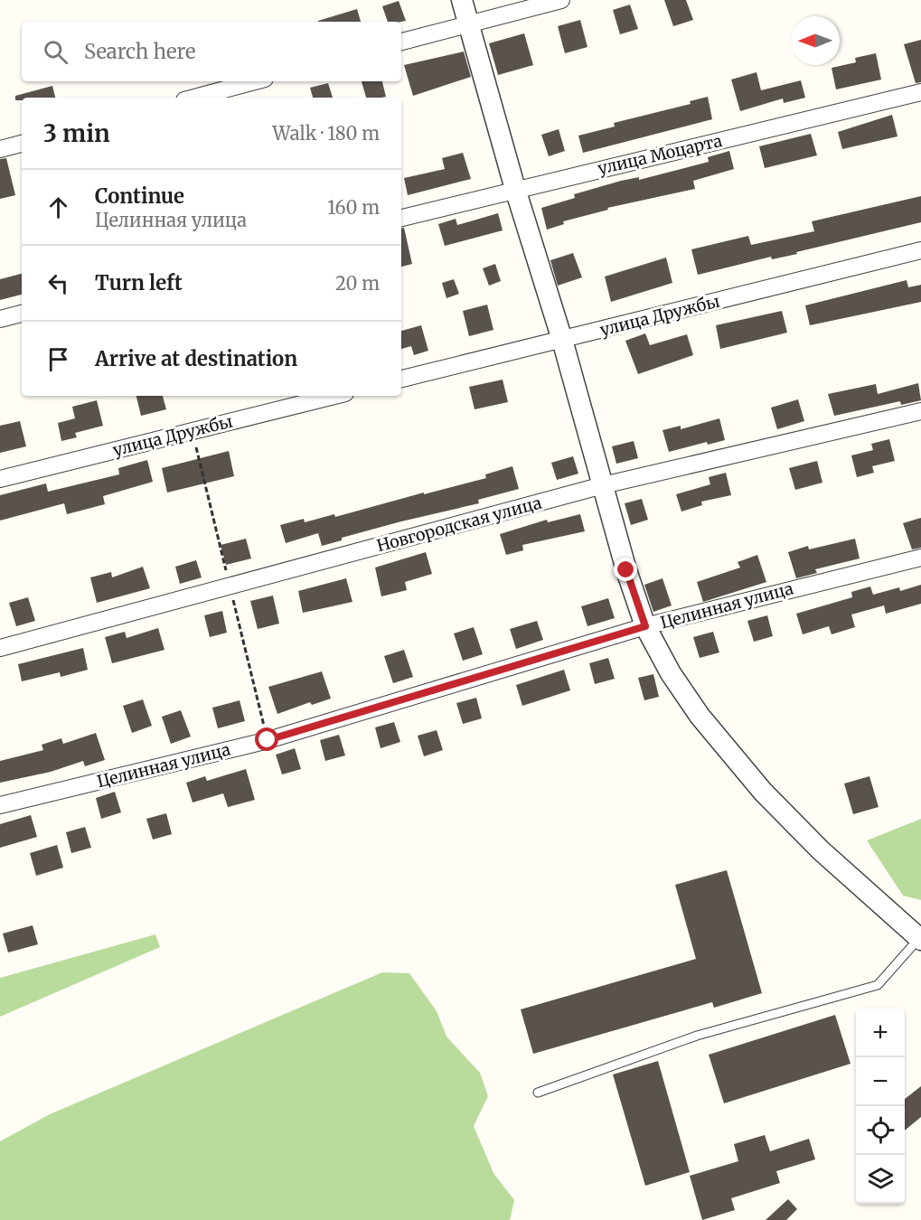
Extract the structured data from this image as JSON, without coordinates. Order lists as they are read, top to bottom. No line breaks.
{"streets":{"street":["улица Моцарта","улица Дружбы","Новгородская улица","Целинная улица"]},"north":"left","page":{"search":"Search here","heading":["3 min","Walk · 180 m"],"list":[["Continue","Целинная улица","160 m"],["Turn left","20 m"],"Arrive at destination"],"map_buttons":["+","−"]}}
